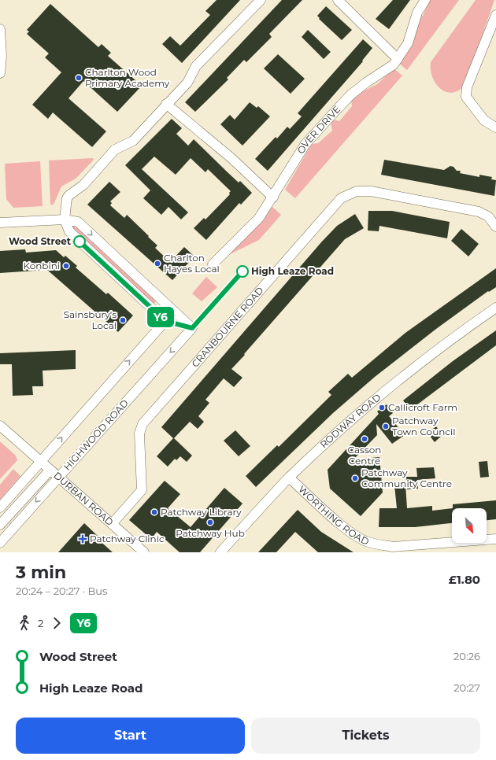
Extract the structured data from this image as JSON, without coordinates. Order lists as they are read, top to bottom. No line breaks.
{"streets":{"street":["OVER DRIVE","CRANBOURNE ROAD","RODWAY ROAD","HIGHWOOD ROAD","DURBAN ROAD","WORTHING ROAD"]},"crossings":[["CRANBOURNE ROAD","DURBAN ROAD"],["RODWAY ROAD","WORTHING ROAD"],["HIGHWOOD ROAD","DURBAN ROAD"]],"places":{"other":["Charlton Wood Primary Academy","Wood Street","Charlton Hayes Local","Konbini","High Leaze Road","Sainsbury's Local","Callicroft Farm","Patchway Town Council","Casson Centre","Patchway Community Centre","Patchway Library","Patchway Hub"],"health":["Patchway Clinic"]},"lines":["bus line Y6"],"north":"bottom right","page":{"on_map":"Y6","heading":["3 min","20:24 – 20:27 · Bus","£1.80"],"legs":["2","Y6"],"list":[{"name":"Wood Street","value":"20:26"},{"name":"High Leaze Road","value":"20:27"}],"buttons":["Start","Tickets"]}}
